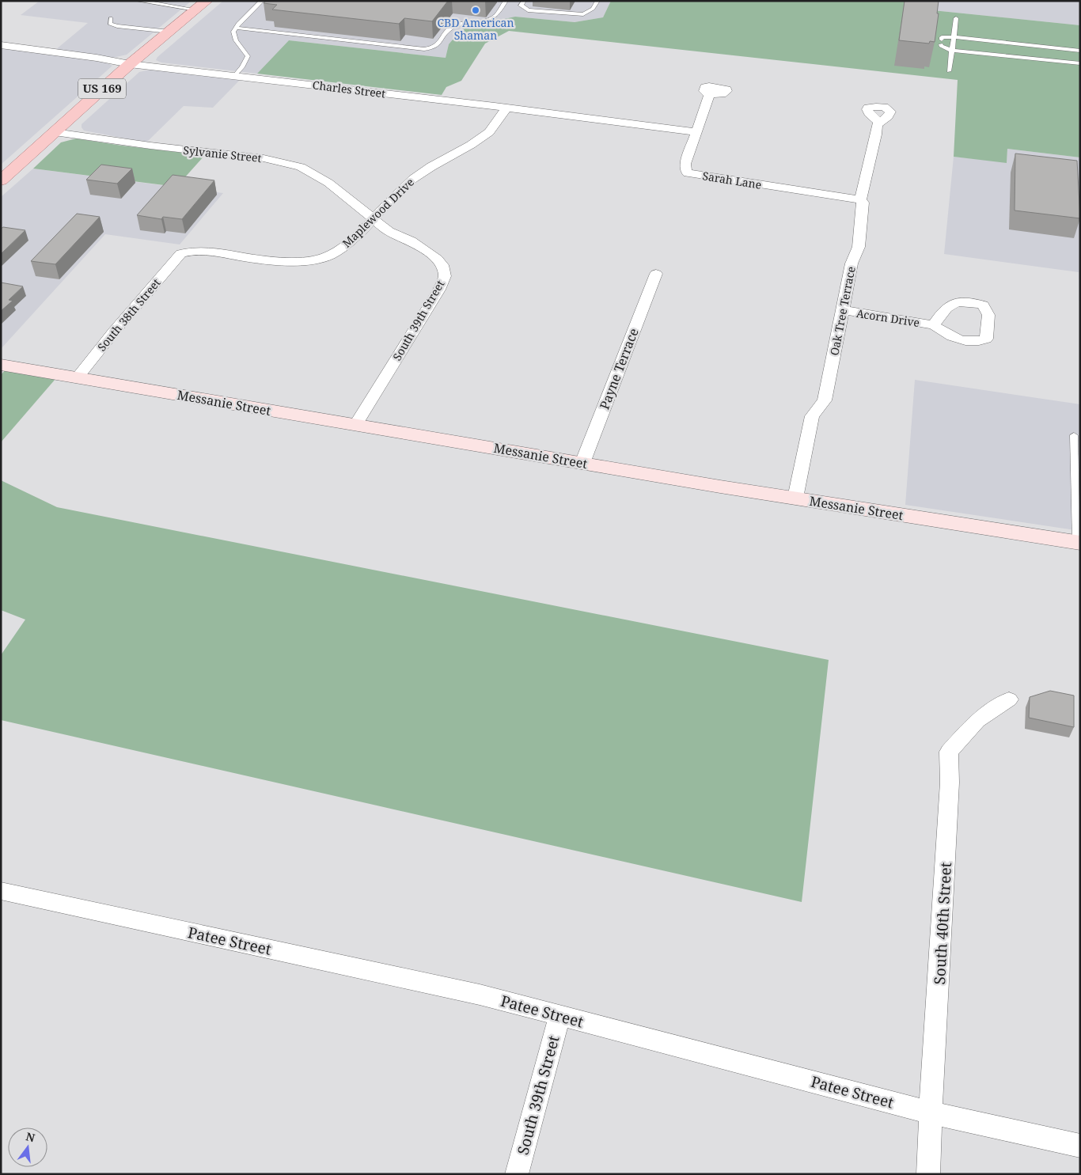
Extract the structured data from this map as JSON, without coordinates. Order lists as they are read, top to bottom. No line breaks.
{"streets":{"main road":["US 169"],"street":["Charles Street","Sylvanie Street","Sarah Lane","Maplewood Drive","Oak Tree Terrace","South 38th Street","Acorn Drive","South 39th Street","Payne Terrace","Messanie Street","South 40th Street","Patee Street"]},"crossings":[["US 169","Charles Street"],["US 169","Sylvanie Street"],["Charles Street","Sarah Lane"],["Charles Street","Maplewood Drive"],["Sylvanie Street","Maplewood Drive"],["Sylvanie Street","South 39th Street"],["Sarah Lane","Oak Tree Terrace"],["Maplewood Drive","South 38th Street"],["Maplewood Drive","South 39th Street"],["Oak Tree Terrace","Acorn Drive"],["Oak Tree Terrace","Messanie Street"],["South 38th Street","Messanie Street"],["South 39th Street","Messanie Street"],["South 39th Street","Patee Street"],["Payne Terrace","Messanie Street"],["South 40th Street","Patee Street"]],"places":["CBD American Shaman"],"north":"top"}
